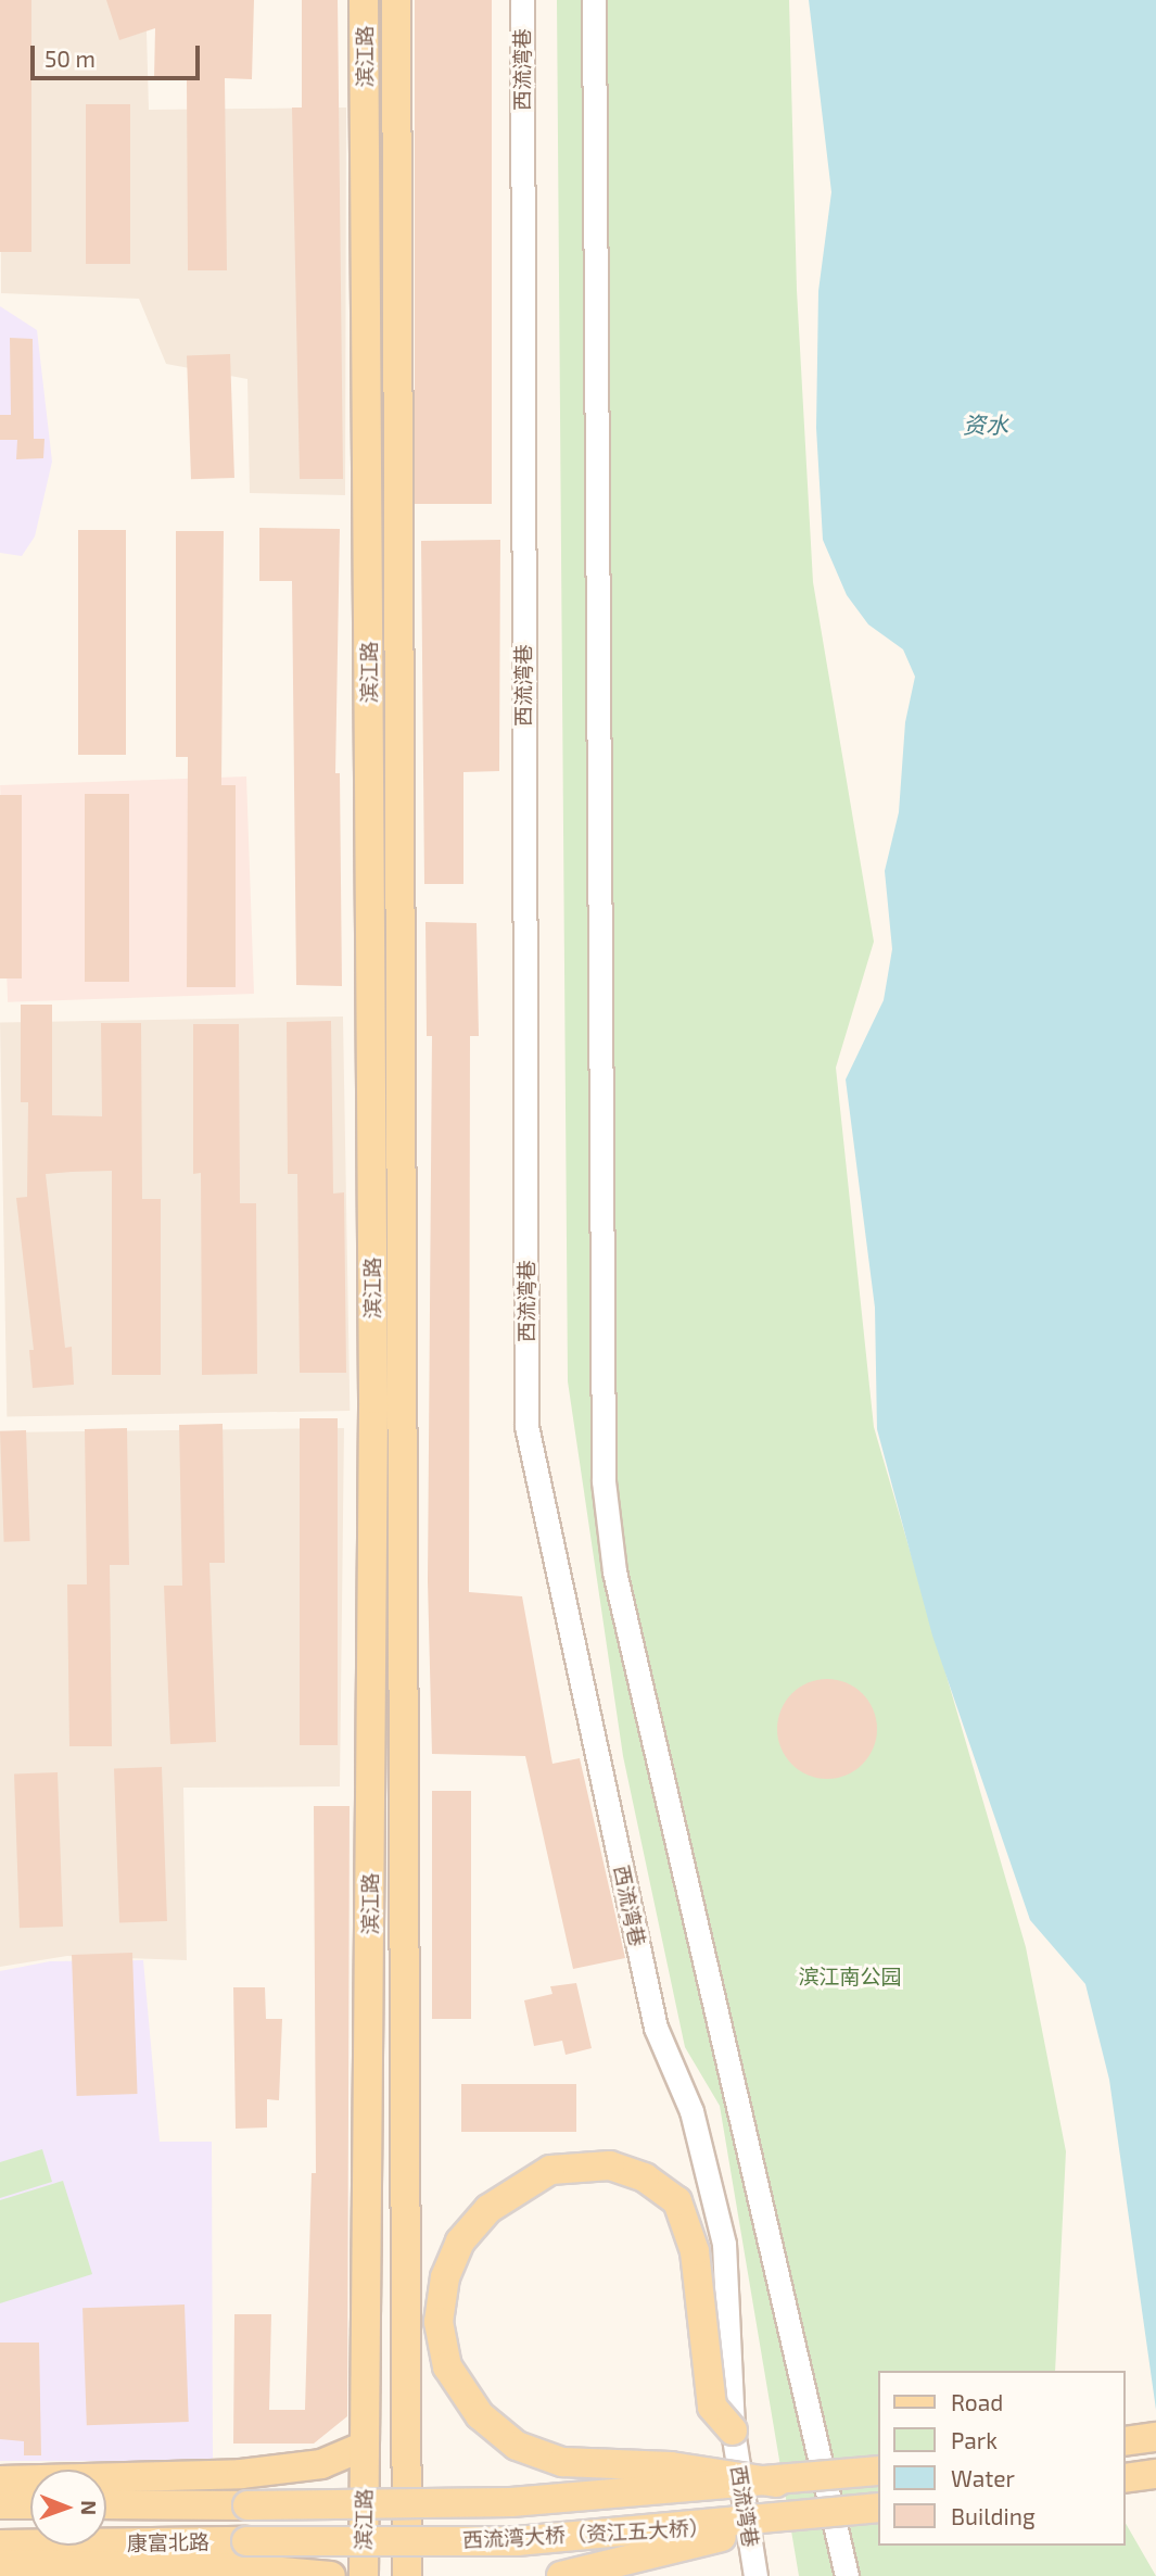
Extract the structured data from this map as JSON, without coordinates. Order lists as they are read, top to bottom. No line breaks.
{"streets":{"main road":["滨江路","西流湾大桥（资江五大桥）","康富北路"],"street":["西流湾巷"]},"crossings":[["西流湾大桥（资江五大桥）","康富北路"]],"water":["资水"],"parks":["滨江南公园"],"legend":["Road","Park","Water","Building"],"scale_bar":"50 m","north":"right"}
